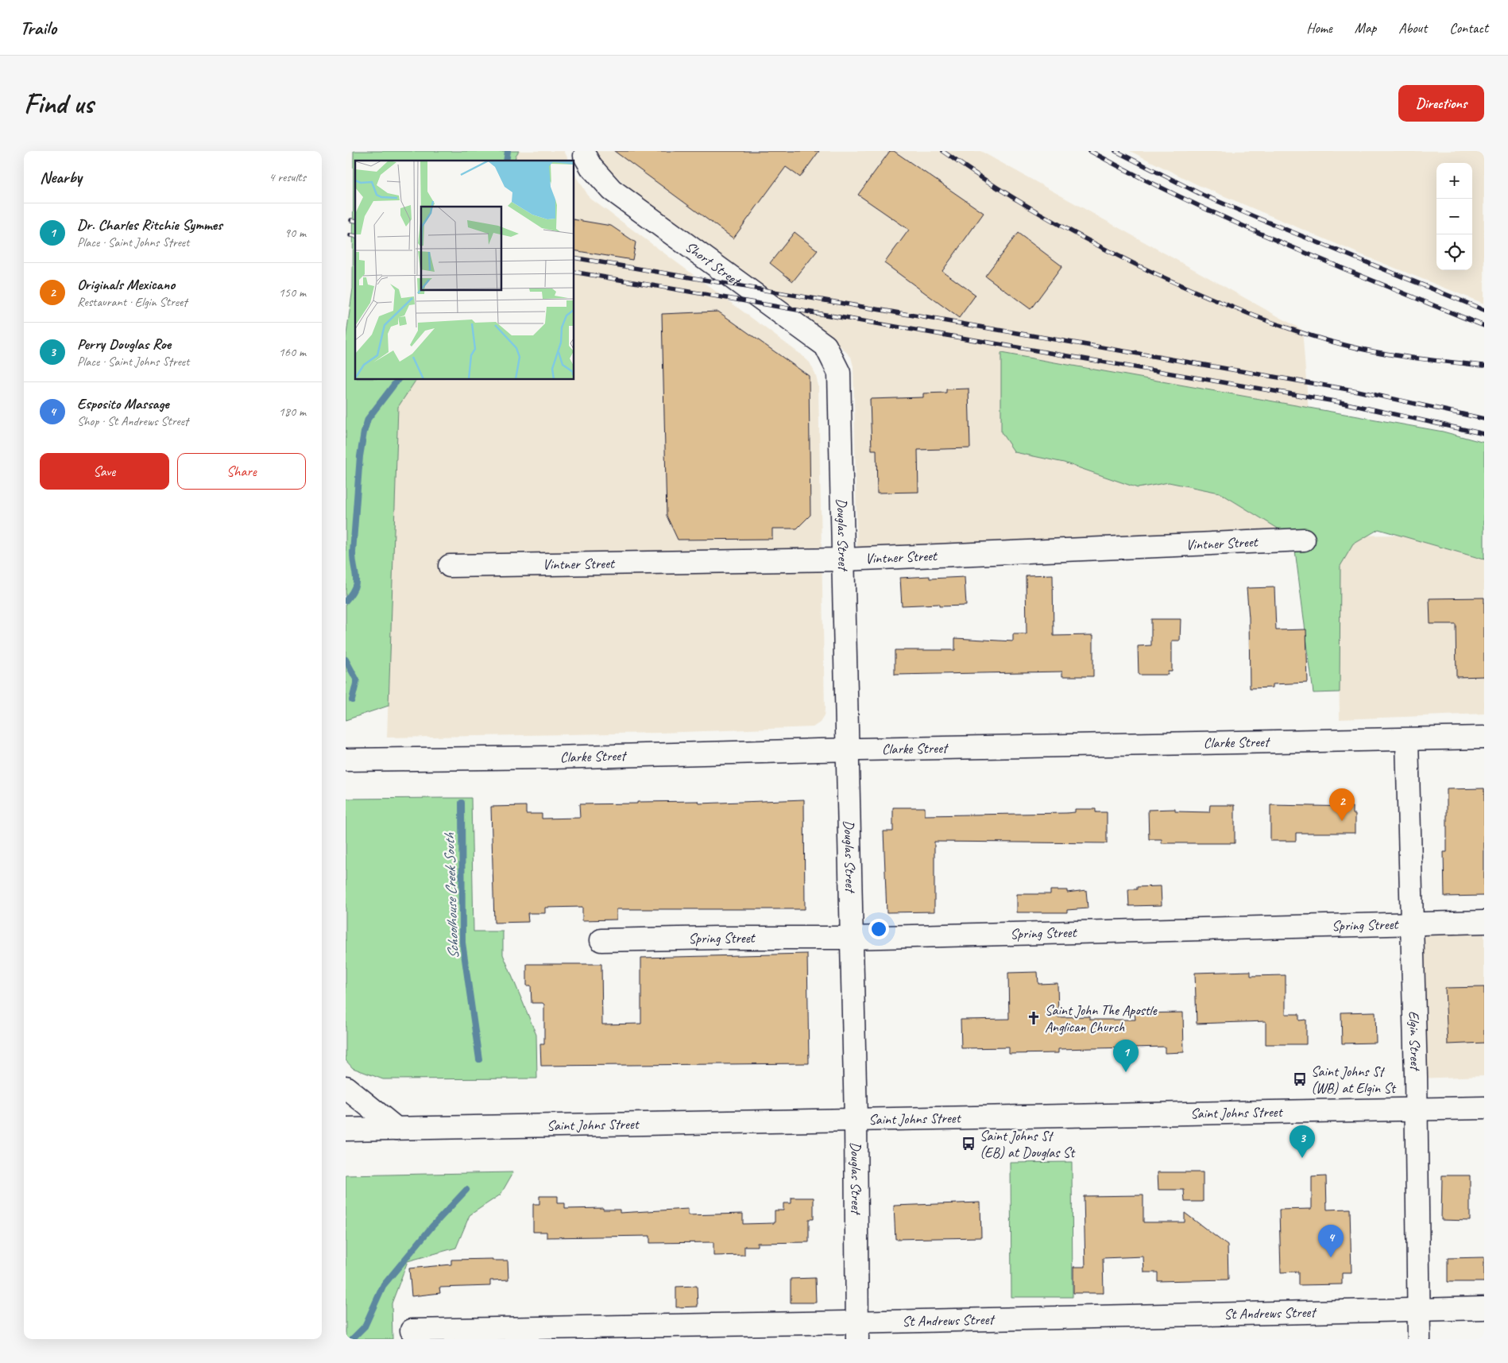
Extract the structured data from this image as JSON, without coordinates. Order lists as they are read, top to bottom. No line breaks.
{"streets":{"street":["Short Street","Douglas Street","Vintner Street","Clarke Street","Spring Street","Elgin Street","Saint Johns Street","St Andrews Street"]},"crossings":[["Short Street","Douglas Street"],["Douglas Street","Vintner Street"],["Douglas Street","Clarke Street"],["Douglas Street","Spring Street"],["Douglas Street","Saint Johns Street"],["Douglas Street","St Andrews Street"],["Clarke Street","Elgin Street"],["Spring Street","Elgin Street"],["Elgin Street","Saint Johns Street"],["Elgin Street","St Andrews Street"]],"water":["Schoolhouse Creek South"],"places":{"church":["Saint John The Apostle Anglican Church"],"bus stop":["Saint Johns St (WB) at Elgin St","Saint Johns St (EB) at Douglas St"]},"page":{"header":"Trailo","nav":["Home","Map","About","Contact"],"buttons":["Directions",["Save","Share"]],"title":"Find us","heading":["Nearby","4 results"],"map_buttons":["+","−"],"list":[{"mark":"1","name":"Dr. Charles Ritchie Symmes","note":"Place · Saint Johns Street","value":"90 m"},{"mark":"2","name":"Originals Mexicano","note":"Restaurant · Elgin Street","value":"150 m"},{"mark":"3","name":"Perry Douglas Roe","note":"Place · Saint Johns Street","value":"160 m"},{"mark":"4","name":"Esposito Massage","note":"Shop · St Andrews Street","value":"180 m"}],"pins":["2","1","3","4"]}}
